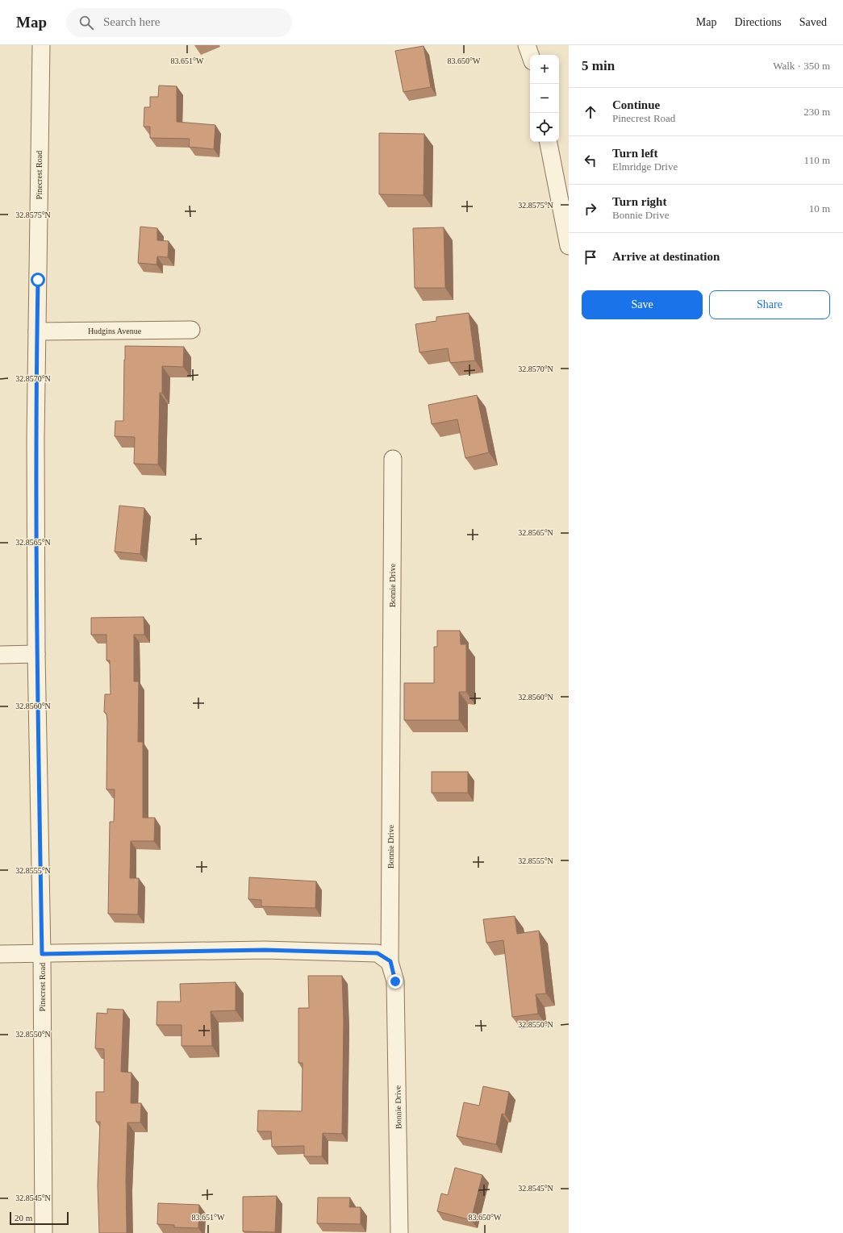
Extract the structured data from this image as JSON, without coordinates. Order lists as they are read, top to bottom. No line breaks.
{"streets":{"street":["Pinecrest Road","Hudgins Avenue","Bonnie Drive"]},"crossings":[["Pinecrest Road","Hudgins Avenue"]],"scale_bar":"20 m","page":{"header":"Map","search":"Search here","nav":["Map","Directions","Saved"],"heading":["5 min","Walk · 350 m"],"map_buttons":["+","−"],"list":[["Continue","Pinecrest Road","230 m"],["Turn left","Elmridge Drive","110 m"],["Turn right","Bonnie Drive","10 m"],"Arrive at destination"],"buttons":["Save","Share"],"scale":"20 m"},"coordinates":["83.651°W","83.650°W","32.8575°N","32.8570°N","32.8565°N","32.8560°N","32.8555°N","32.8550°N","32.8545°N"]}
